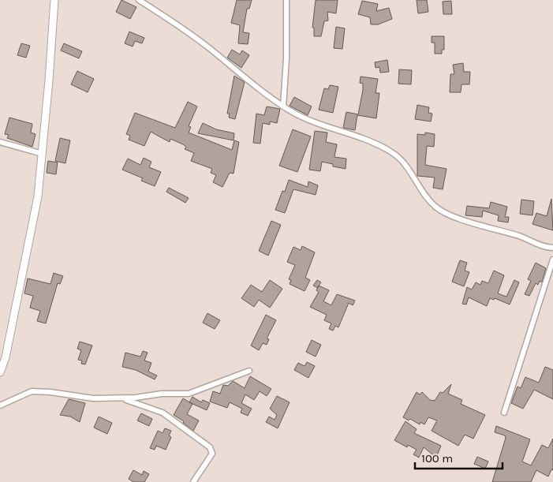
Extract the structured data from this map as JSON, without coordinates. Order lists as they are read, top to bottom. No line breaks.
{"scale_bar":"100 m"}
